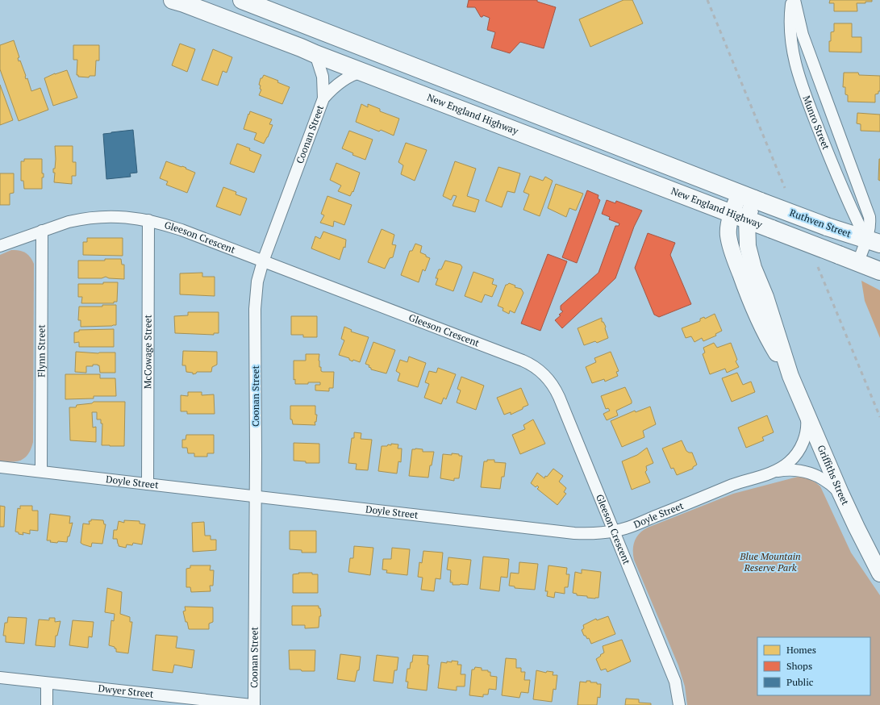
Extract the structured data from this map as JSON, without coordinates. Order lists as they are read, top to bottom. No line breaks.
{"streets":{"highway":["New England Highway","Ruthven Street"],"main road":["Griffiths Street"],"street":["Munro Street","Coonan Street","Gleeson Crescent","Flynn Street","McCowage Street","Doyle Street","Dwyer Street"]},"crossings":[["New England Highway","Munro Street"],["New England Highway","Coonan Street"],["New England Highway","Griffiths Street"],["Munro Street","Ruthven Street"],["Coonan Street","Gleeson Crescent"],["Coonan Street","Doyle Street"],["Coonan Street","Dwyer Street"],["Ruthven Street","Griffiths Street"],["Gleeson Crescent","Flynn Street"],["Gleeson Crescent","McCowage Street"],["Gleeson Crescent","Doyle Street"],["Flynn Street","Doyle Street"],["McCowage Street","Doyle Street"],["Griffiths Street","Doyle Street"]],"parks":["Blue Mountain Reserve Park"],"legend":["Homes","Shops","Public"]}
